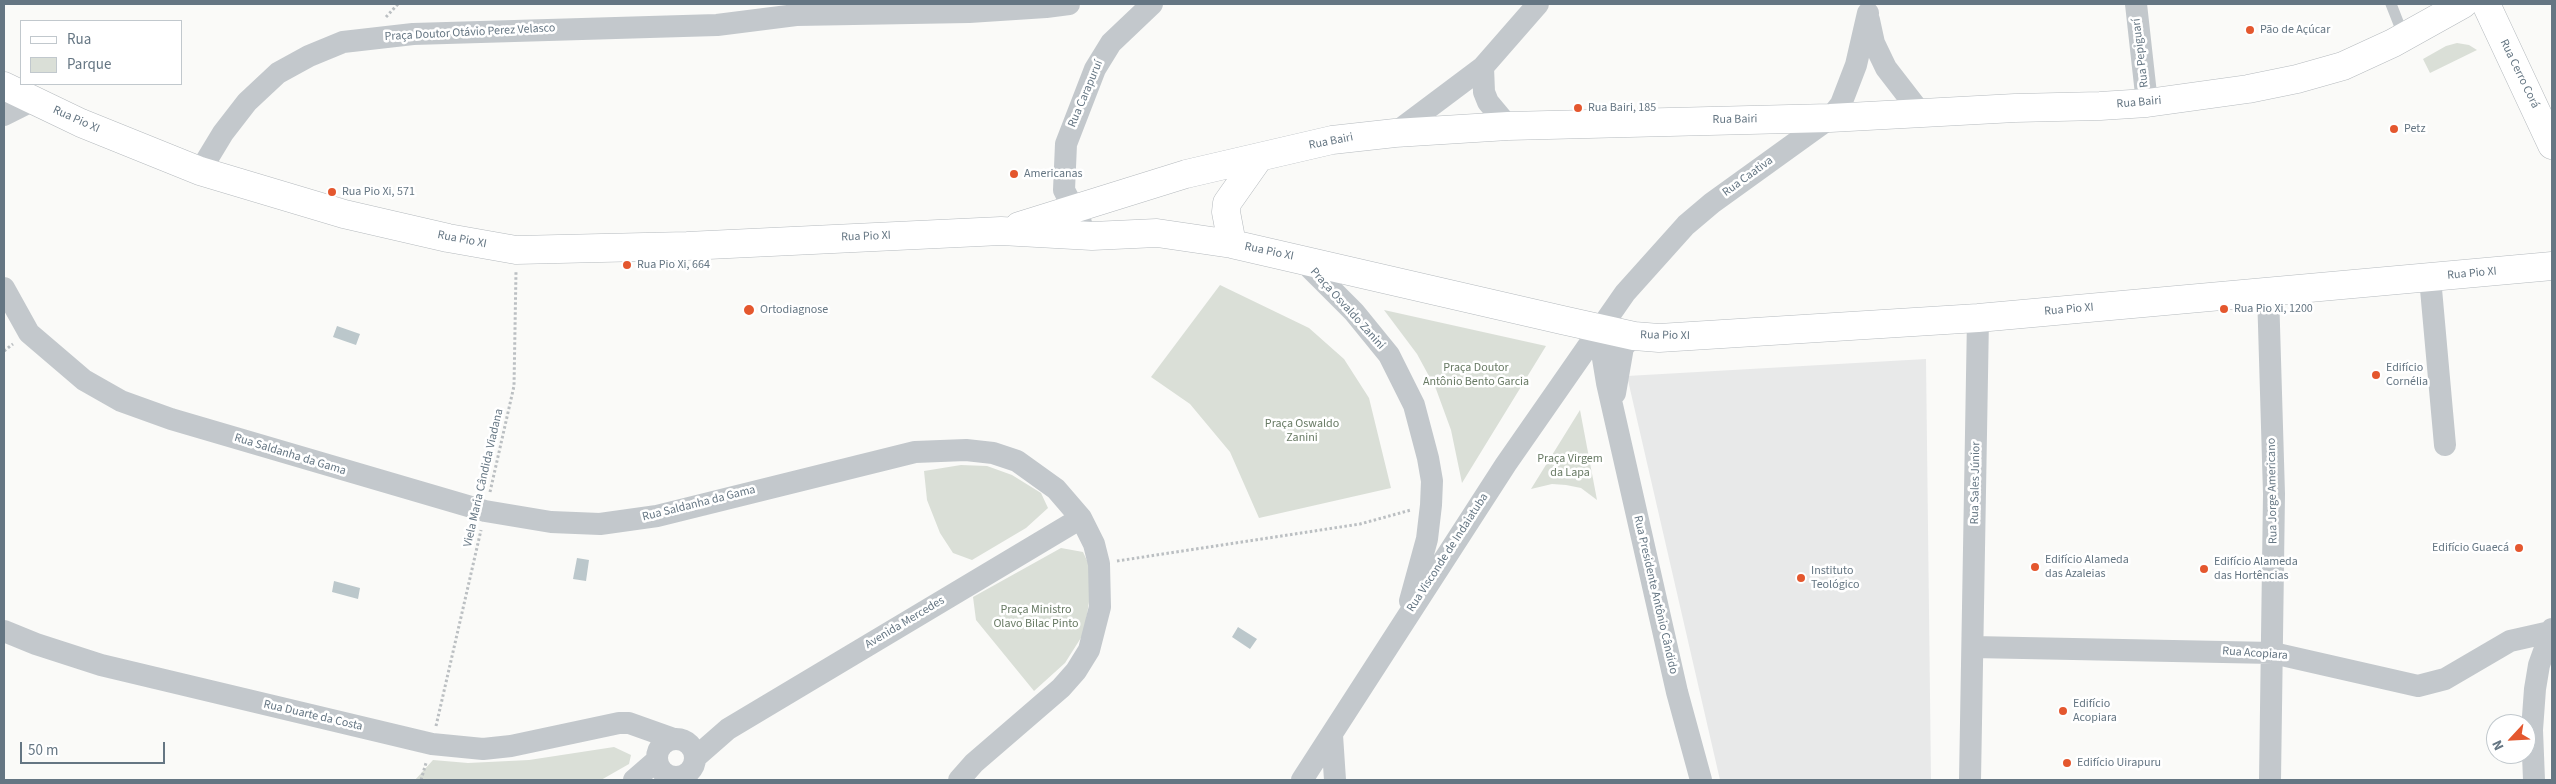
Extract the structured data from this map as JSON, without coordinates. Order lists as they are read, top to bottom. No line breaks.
{"streets":{"main road":["Rua Cerro Corá","Rua Bairi","Rua Pio XI"],"street":["Praça Doutor Otávio Perez Velasco","Rua Pepiguarí","Rua Carapuruí","Rua Caativa","Praça Osvaldo Zanini","Rua Saldanha da Gama","Rua Sales Júnior","Rua Jorge Americano","Rua Visconde de Indaiatuba","Rua Presidente Antônio Cândido","Avenida Mercedes","Rua Acopiara","Rua Duarte da Costa"],"path":["Viela Maria Cândida Viadana"]},"crossings":[["Praça Doutor Otávio Perez Velasco","Rua Pio XI"],["Rua Pepiguarí","Rua Bairi"],["Rua Carapuruí","Rua Bairi"],["Rua Carapuruí","Rua Pio XI"],["Rua Bairi","Rua Pio XI"],["Rua Bairi","Rua Caativa"],["Rua Pio XI","Rua Caativa"],["Rua Pio XI","Praça Osvaldo Zanini"],["Rua Pio XI","Viela Maria Cândida Viadana"],["Rua Pio XI","Rua Sales Júnior"],["Rua Pio XI","Rua Jorge Americano"],["Rua Pio XI","Rua Visconde de Indaiatuba"],["Rua Pio XI","Rua Presidente Antônio Cândido"],["Rua Caativa","Rua Visconde de Indaiatuba"],["Rua Caativa","Rua Presidente Antônio Cândido"],["Praça Osvaldo Zanini","Rua Visconde de Indaiatuba"],["Rua Saldanha da Gama","Viela Maria Cândida Viadana"],["Rua Saldanha da Gama","Avenida Mercedes"],["Rua Sales Júnior","Rua Acopiara"],["Rua Jorge Americano","Rua Acopiara"],["Rua Visconde de Indaiatuba","Rua Presidente Antônio Cândido"],["Avenida Mercedes","Rua Duarte da Costa"]],"parks":["Praça Doutor Antônio Bento Garcia","Praça Oswaldo Zanini","Praça Virgem da Lapa","Praça Ministro Olavo Bilac Pinto"],"places":["Pão de Açúcar","Rua Bairi, 185","Petz","Americanas","Rua Pio Xi, 571","Rua Pio Xi, 664","Rua Pio Xi, 1200","Ortodiagnose","Edifício Cornélia","Edifício Guaecá","Edifício Alameda das Azaleias","Edifício Alameda das Hortências","Instituto Teológico","Edifício Acopiara","Edifício Uirapuru"],"legend":["Rua","Parque"],"scale_bar":"50 m","north":"bottom left"}
